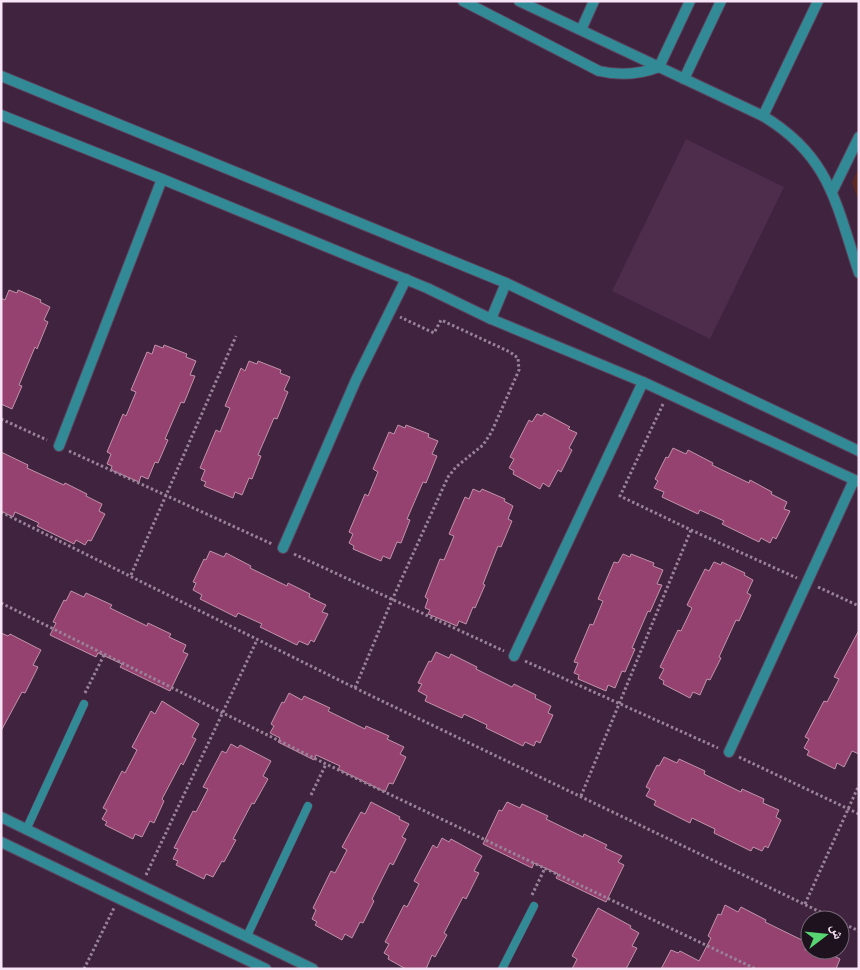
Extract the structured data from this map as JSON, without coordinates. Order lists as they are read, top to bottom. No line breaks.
{"north":"right"}
